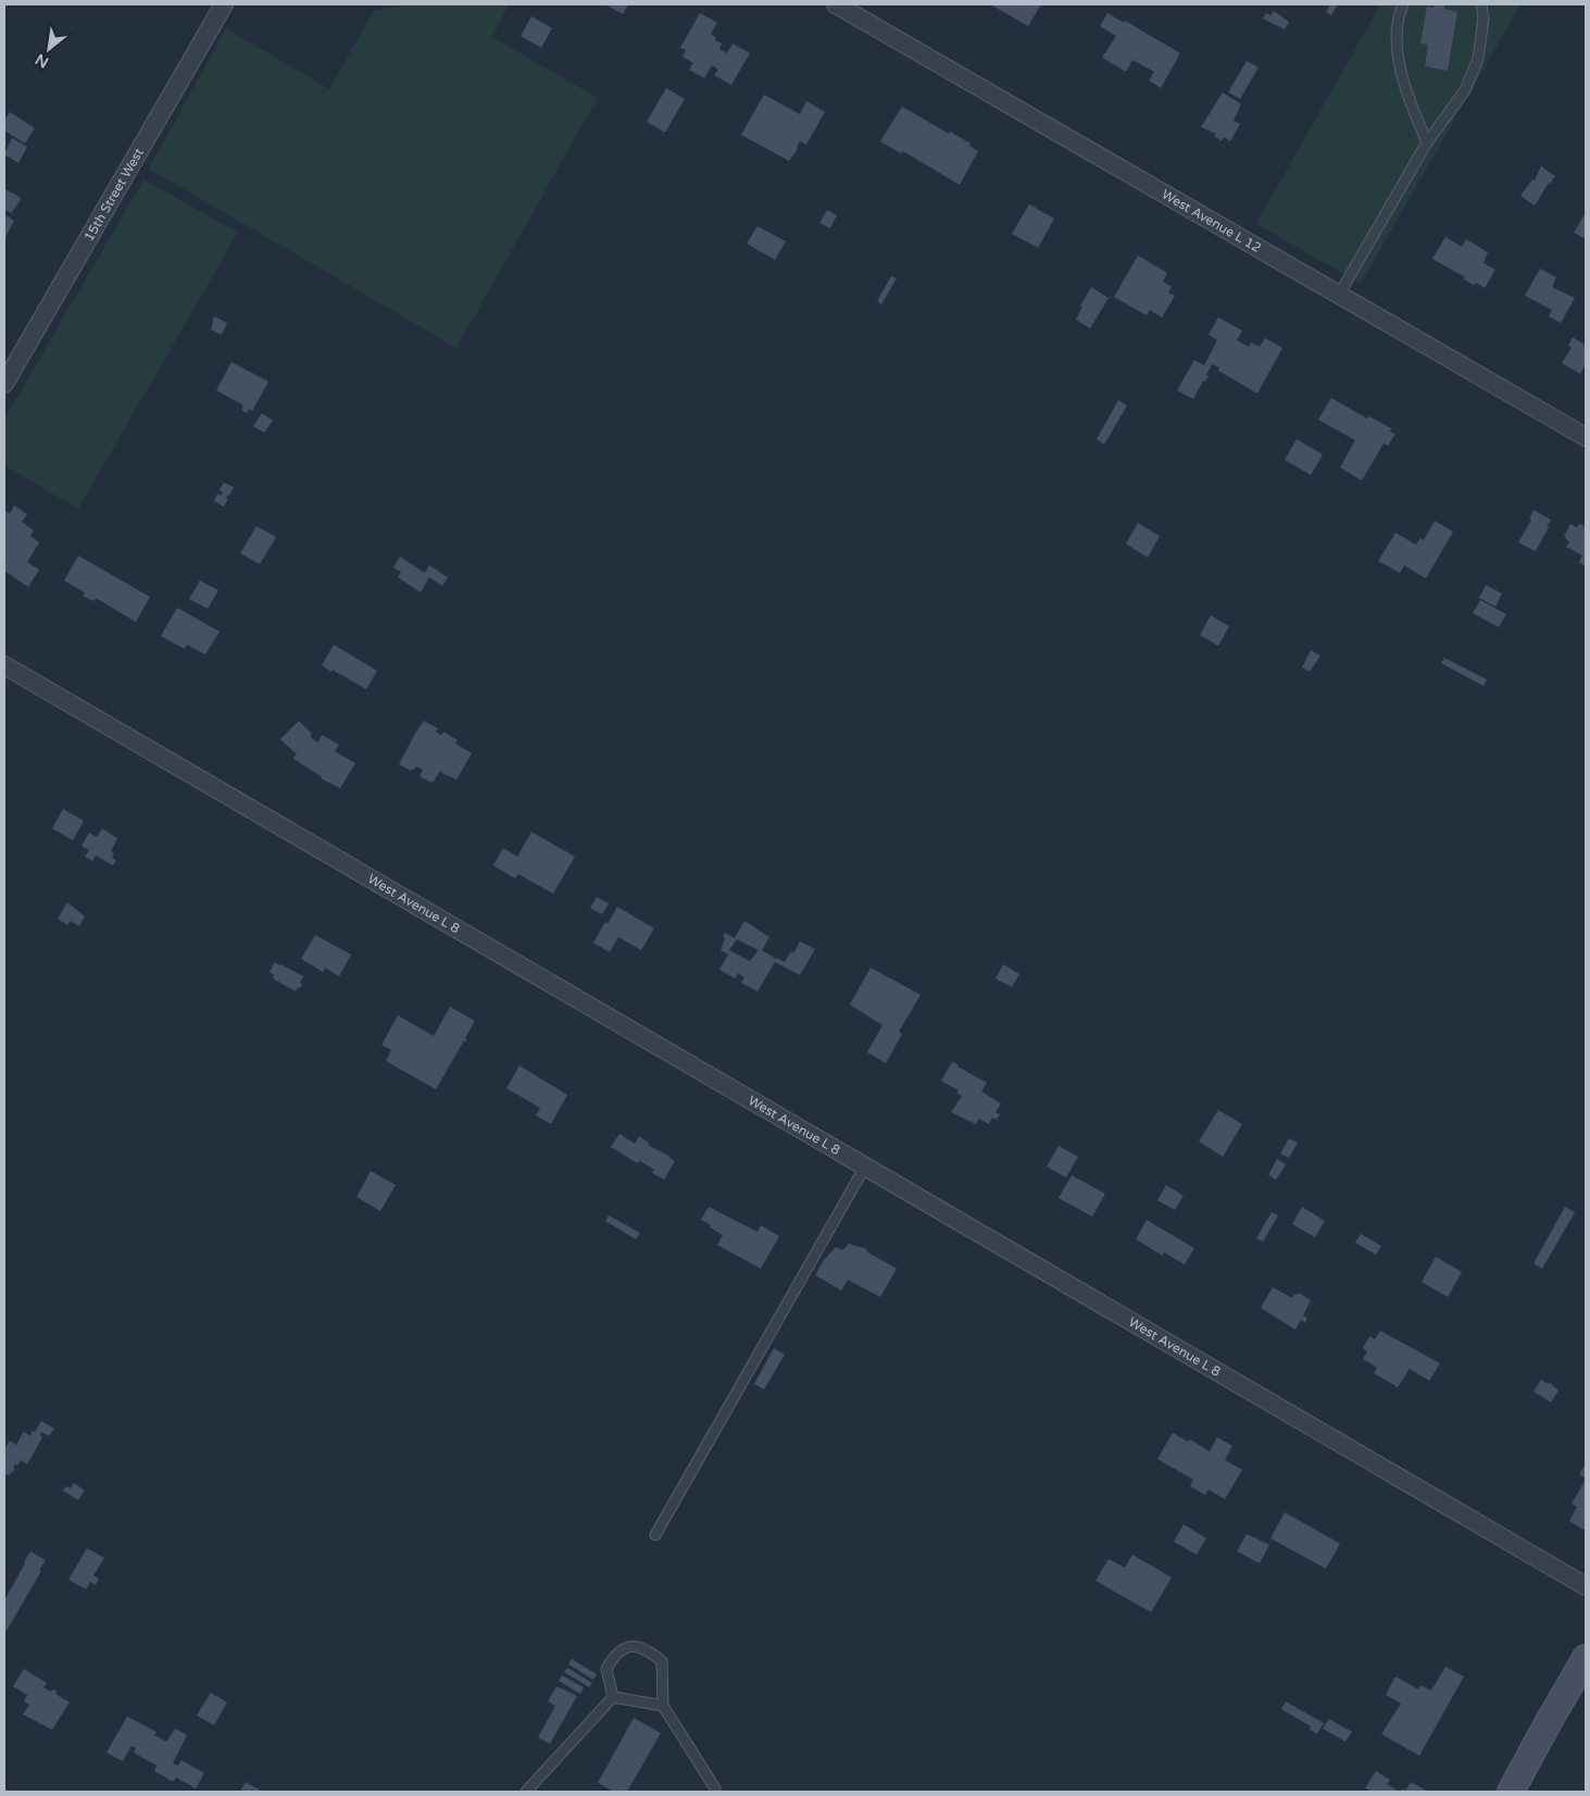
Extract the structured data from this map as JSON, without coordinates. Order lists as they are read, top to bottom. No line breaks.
{"streets":{"street":["15th Street West","West Avenue L 12","West Avenue L 8"]},"north":"bottom left"}
